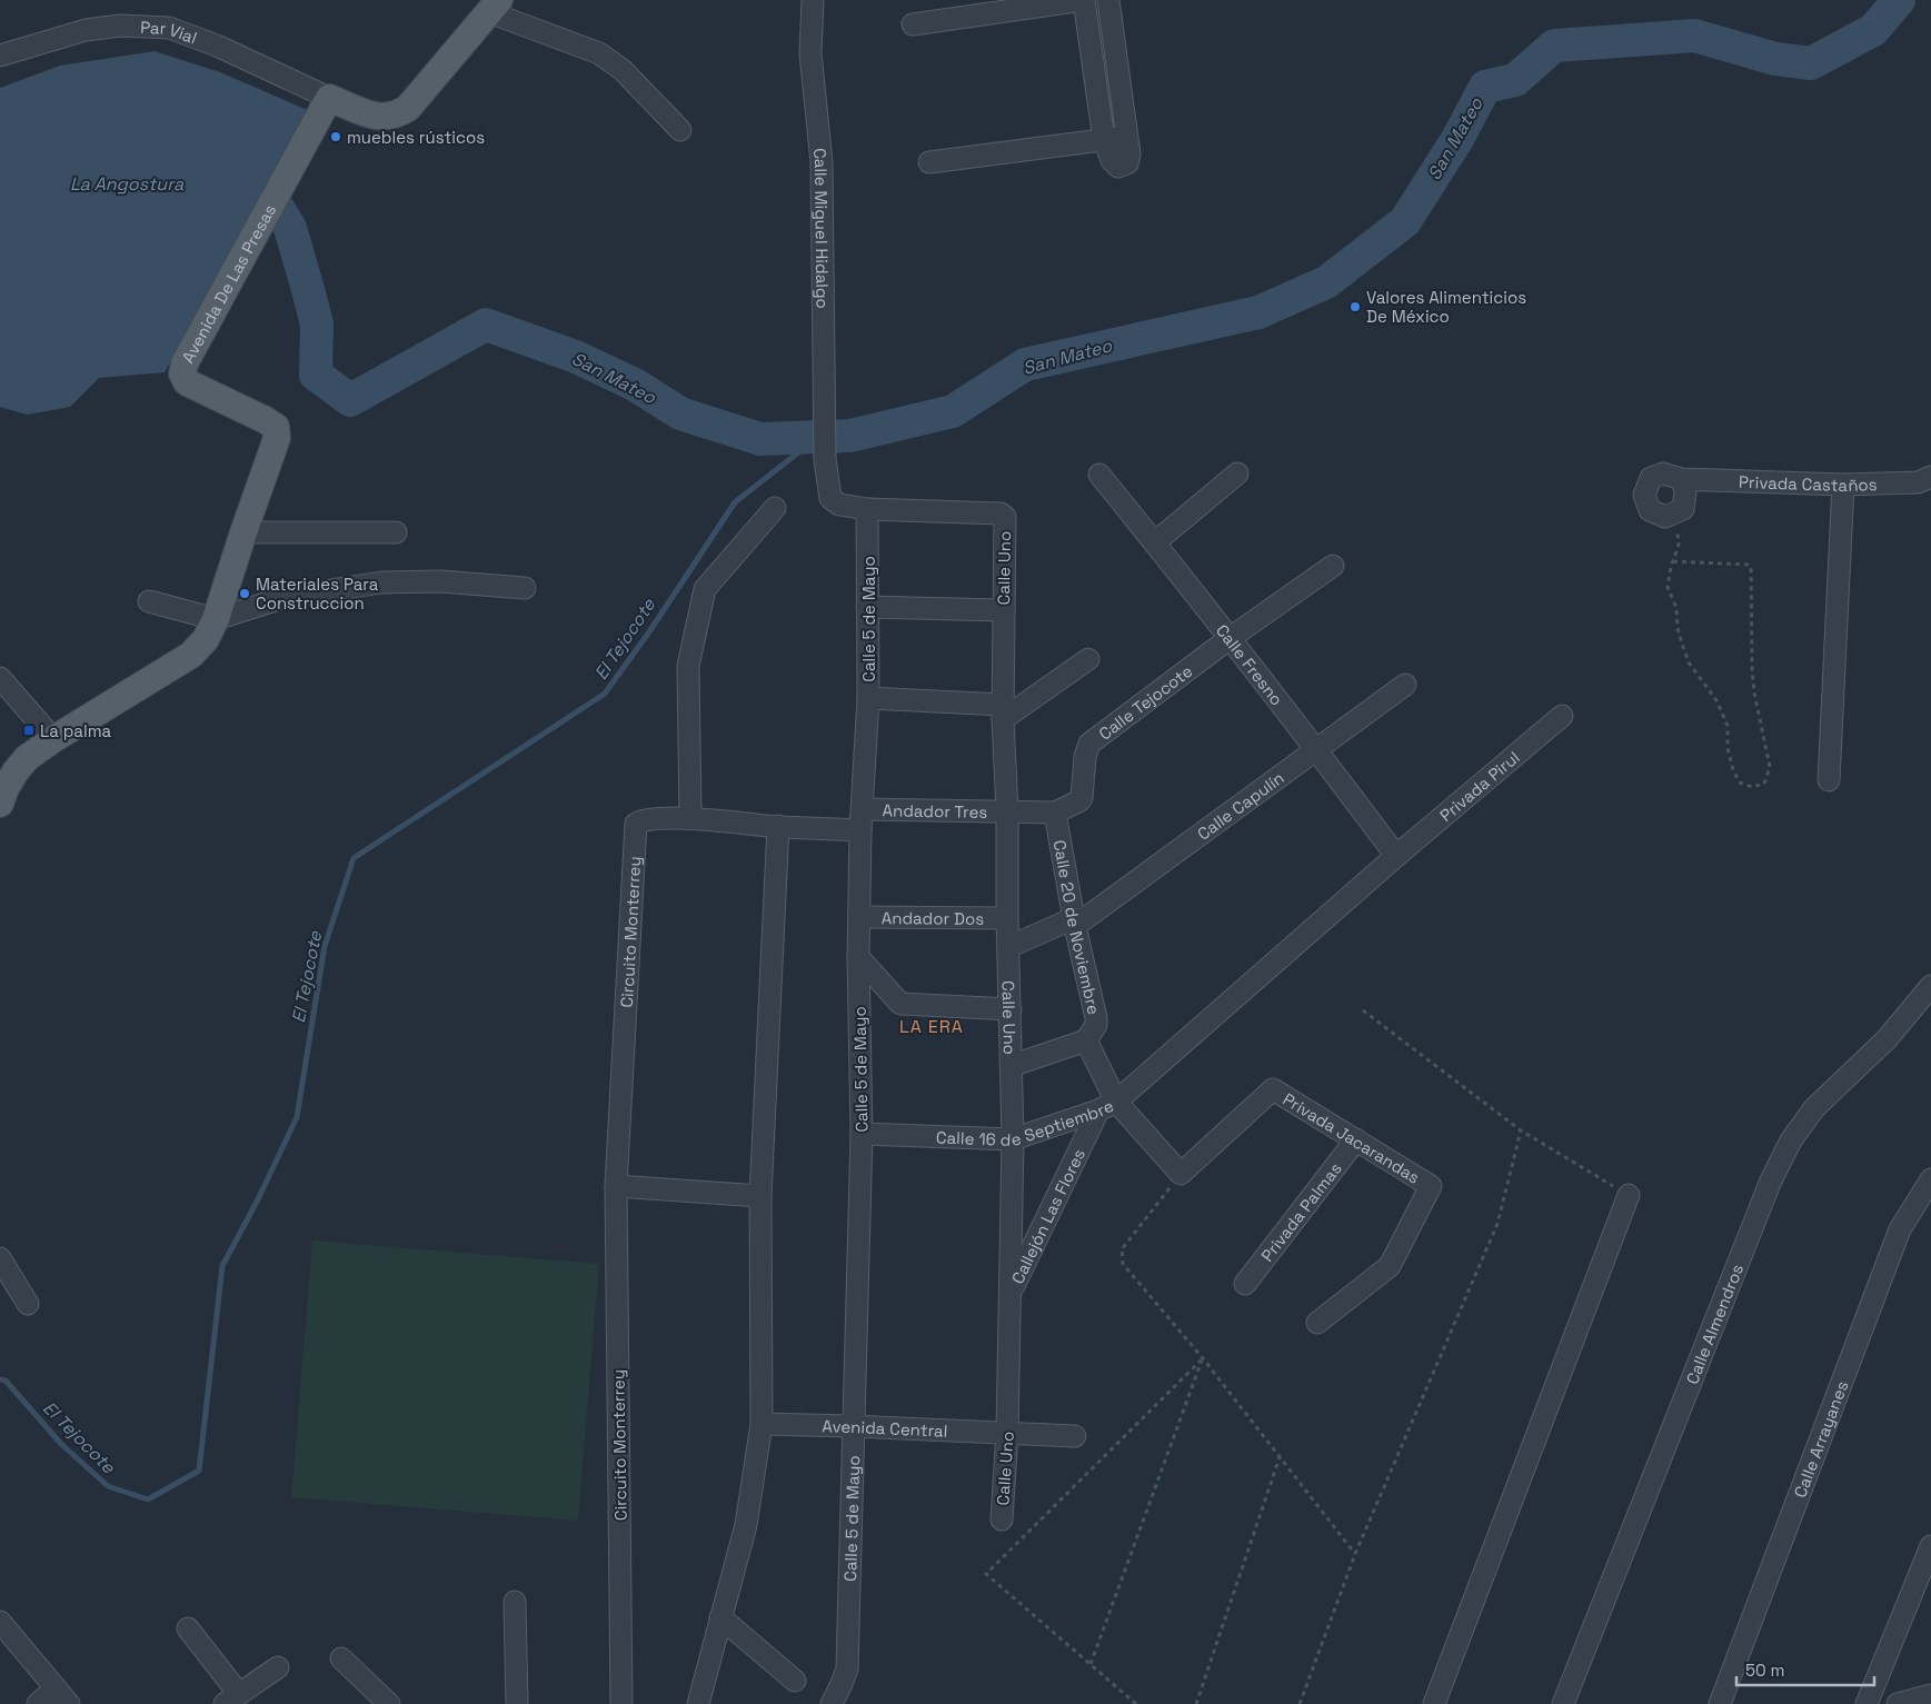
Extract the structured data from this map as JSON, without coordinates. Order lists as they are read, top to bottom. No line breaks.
{"streets":{"main road":["Avenida De Las Presas"],"street":["Par Vial","Calle Miguel Hidalgo","Privada Castaños","Calle Uno","Calle 5 de Mayo","Calle Fresno","Calle Tejocote","Privada Pirul","Calle Capulín","Andador Tres","Andador Dos","Calle 20 de Noviembre","Circuito Monterrey","Calle 16 de Septiembre","Privada Jacarandas","Privada Palmas","Callejón Las Flores","Calle Almendros","Avenida Central","Calle Arrayanes"]},"crossings":[["Par Vial","Avenida De Las Presas"],["Calle Miguel Hidalgo","Calle Uno"],["Calle Miguel Hidalgo","Calle 5 de Mayo"],["Calle Uno","Calle 5 de Mayo"],["Calle Uno","Calle Tejocote"],["Calle Uno","Calle Capulín"],["Calle Uno","Andador Tres"],["Calle Uno","Andador Dos"],["Calle Uno","Calle 16 de Septiembre"],["Calle Uno","Callejón Las Flores"],["Calle Uno","Avenida Central"],["Calle 5 de Mayo","Andador Tres"],["Calle 5 de Mayo","Andador Dos"],["Calle 5 de Mayo","Circuito Monterrey"],["Calle 5 de Mayo","Calle 16 de Septiembre"],["Calle 5 de Mayo","Avenida Central"],["Calle Fresno","Calle Tejocote"],["Calle Fresno","Privada Pirul"],["Calle Fresno","Calle Capulín"],["Calle Tejocote","Andador Tres"],["Calle Tejocote","Calle 20 de Noviembre"],["Calle Capulín","Calle 20 de Noviembre"],["Calle 20 de Noviembre","Calle 16 de Septiembre"],["Calle 16 de Septiembre","Callejón Las Flores"],["Privada Jacarandas","Privada Palmas"]],"districts":["LA ERA"],"water":["San Mateo","La Angostura","El Tejocote"],"places":{"other":["muebles rústicos","Valores Alimenticios De México","Materiales Para Construccion"],"transit":["La palma"]},"scale_bar":"50 m"}
